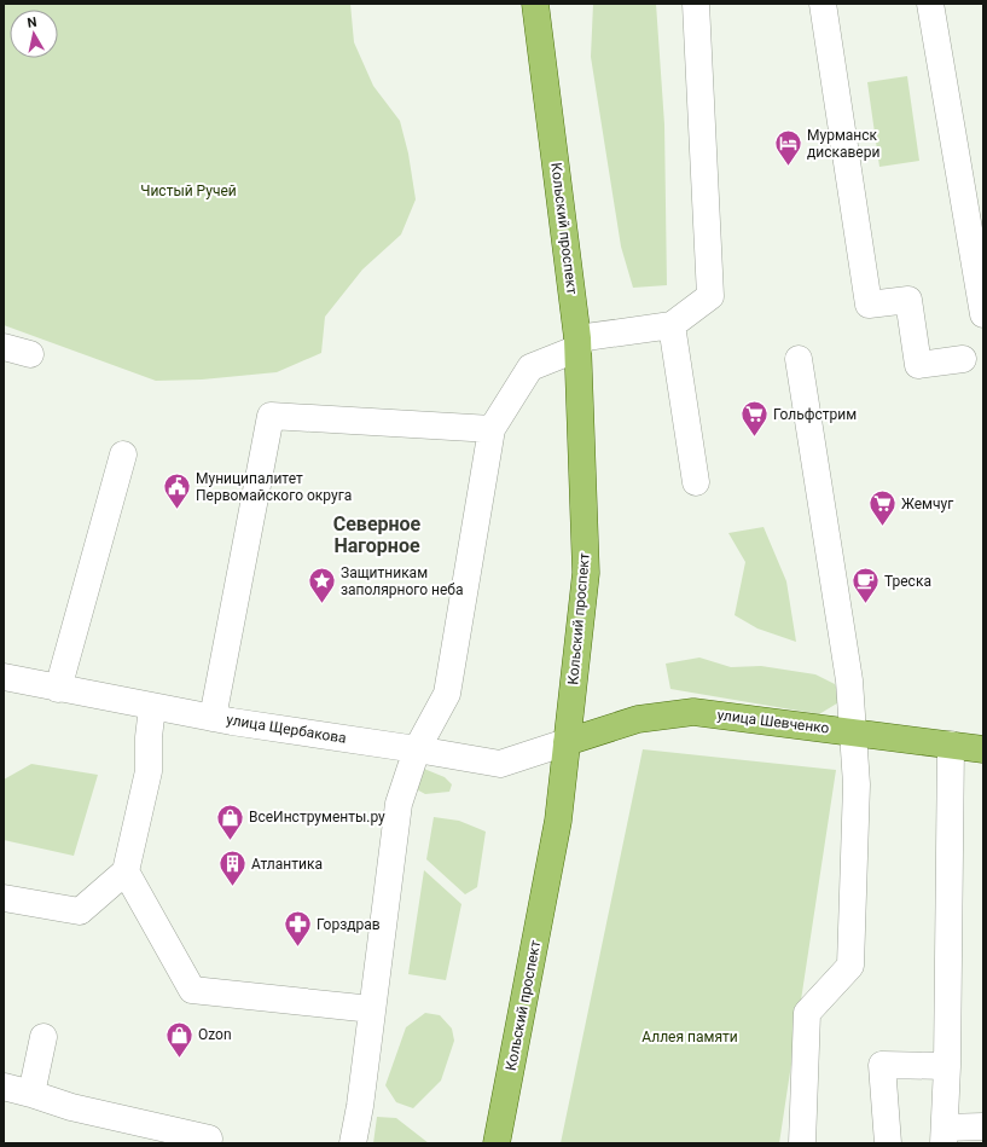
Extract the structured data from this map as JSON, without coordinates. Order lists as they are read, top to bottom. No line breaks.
{"streets":{"main road":["Кольский проспект","улица Шевченко"],"street":["улица Щербакова"]},"crossings":[["Кольский проспект","улица Шевченко"],["Кольский проспект","улица Щербакова"],["улица Шевченко","улица Щербакова"]],"districts":["Северное Нагорное"],"parks":["Чистый Ручей","Аллея памяти"],"places":{"hotel":["Мурманск дискавери"],"supermarket":["Гольфстрим","Жемчуг"],"public building":["Муниципалитет Первомайского округа"],"place":["Защитникам заполярного неба"],"cafe":["Треска"],"shop":["ВсеИнструменты.ру","Ozon"],"building":["Атлантика"],"pharmacy":["Горздрав"]},"north":"top"}
